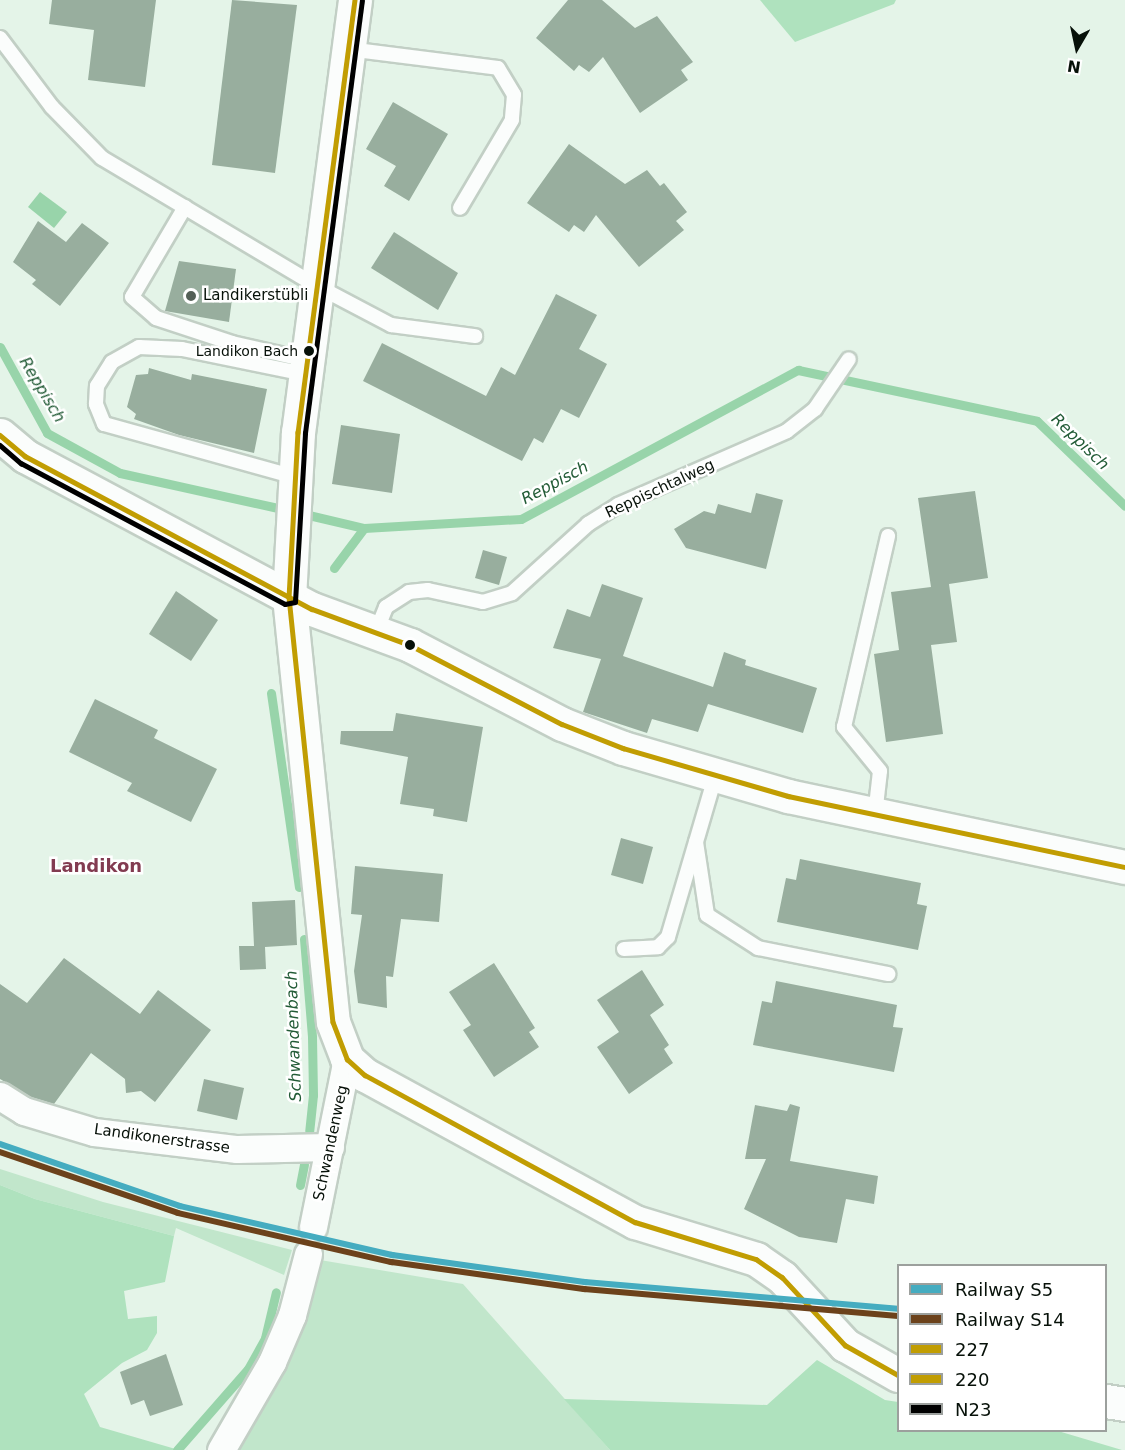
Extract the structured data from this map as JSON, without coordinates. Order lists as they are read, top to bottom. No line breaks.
{"streets":{"street":["Landikonerstrasse","Schwandenweg"],"lane":["Reppischtalweg"]},"crossings":[["Landikonerstrasse","Schwandenweg"]],"districts":["Landikon"],"water":["Reppisch","Schwandenbach"],"places":["Landikerstübli","Landikon Bach"],"lines":["transit line 220","transit line N23","transit line 227","rail line S5","rail line S14"],"legend":["Railway S5","Railway S14","227","220","N23"],"north":"bottom"}
